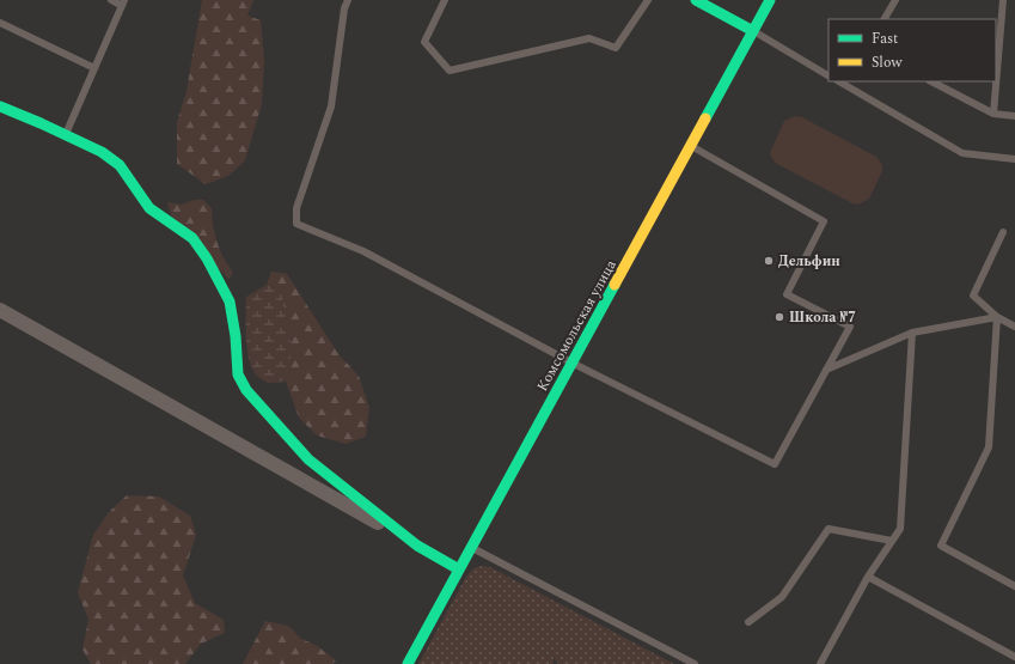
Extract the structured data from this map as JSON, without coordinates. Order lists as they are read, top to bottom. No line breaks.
{"streets":{"main road":["Комсомольская улица"]},"places":["Дельфин","Школа №7"],"legend":["Fast","Slow"]}
